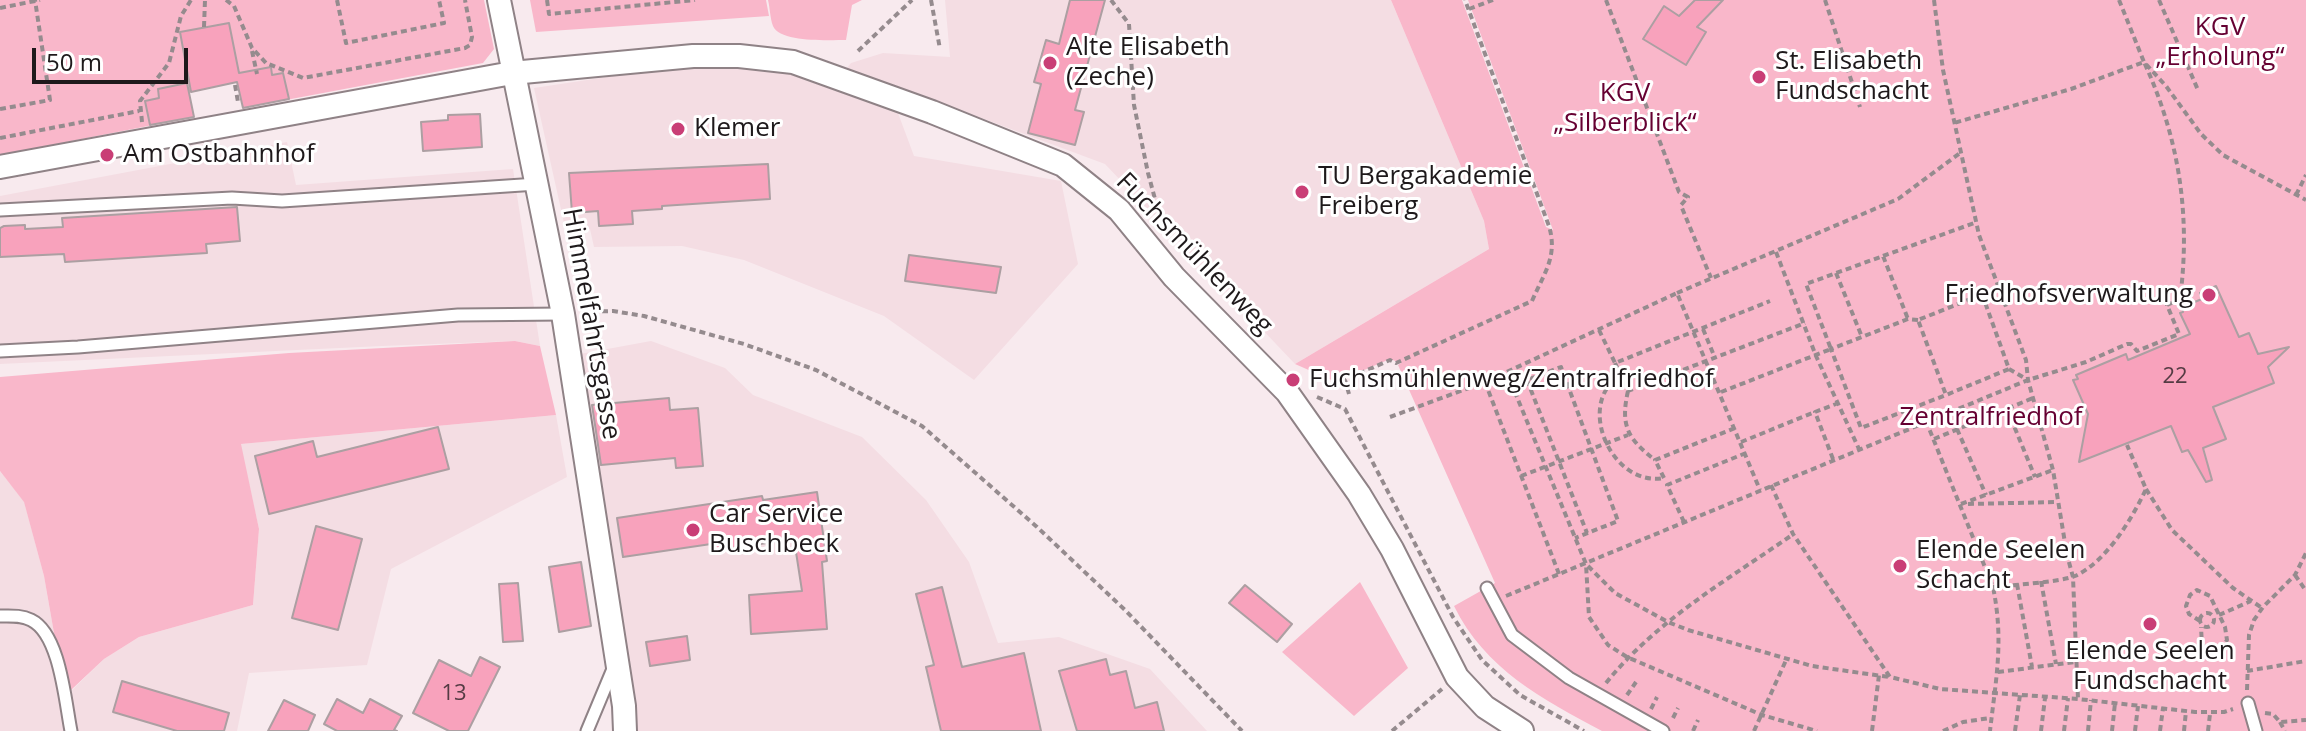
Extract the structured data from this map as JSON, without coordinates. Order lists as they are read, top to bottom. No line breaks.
{"streets":{"street":["Fuchsmühlenweg","Himmelfahrtsgasse"]},"crossings":[["Fuchsmühlenweg","Himmelfahrtsgasse"]],"parks":["KGV „Erholung“","KGV „Silberblick“","Zentralfriedhof"],"places":["Alte Elisabeth (Zeche)","St. Elisabeth Fundschacht","Klemer","Am Ostbahnhof","TU Bergakademie Freiberg","Friedhofsverwaltung","Fuchsmühlenweg/Zentralfriedhof","Car Service Buschbeck","Elende Seelen Schacht","Elende Seelen Fundschacht"],"house_numbers":["22","13"],"scale_bar":"50 m"}
